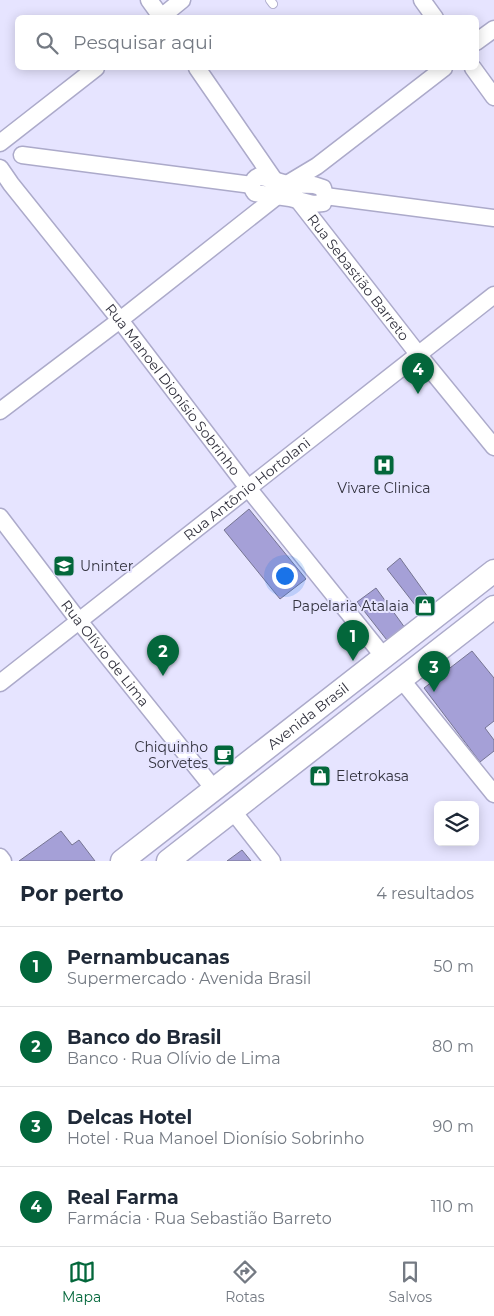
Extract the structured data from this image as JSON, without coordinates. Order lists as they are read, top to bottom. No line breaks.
{"streets":{"main road":["Avenida Brasil"],"street":["Rua Sebastião Barreto","Rua Manoel Dionísio Sobrinho","Rua Antônio Hortolani","Rua Olívio de Lima"]},"crossings":[["Rua Sebastião Barreto","Rua Antônio Hortolani"],["Rua Manoel Dionísio Sobrinho","Rua Antônio Hortolani"],["Rua Manoel Dionísio Sobrinho","Avenida Brasil"],["Rua Antônio Hortolani","Rua Olívio de Lima"],["Rua Olívio de Lima","Avenida Brasil"]],"places":{"hospital":["Vivare Clinica"],"school or university":["Uninter"],"shop":["Papelaria Atalaia","Eletrokasa"],"cafe":["Chiquinho Sorvetes"]},"page":{"search":"Pesquisar aqui","pins":["4","1","2","3"],"heading":["Por perto","4 resultados"],"list":[{"mark":"1","name":"Pernambucanas","note":"Supermercado · Avenida Brasil","value":"50 m"},{"mark":"2","name":"Banco do Brasil","note":"Banco · Rua Olívio de Lima","value":"80 m"},{"mark":"3","name":"Delcas Hotel","note":"Hotel · Rua Manoel Dionísio Sobrinho","value":"90 m"},{"mark":"4","name":"Real Farma","note":"Farmácia · Rua Sebastião Barreto","value":"110 m"}],"nav":["Mapa","Rotas","Salvos"]}}
